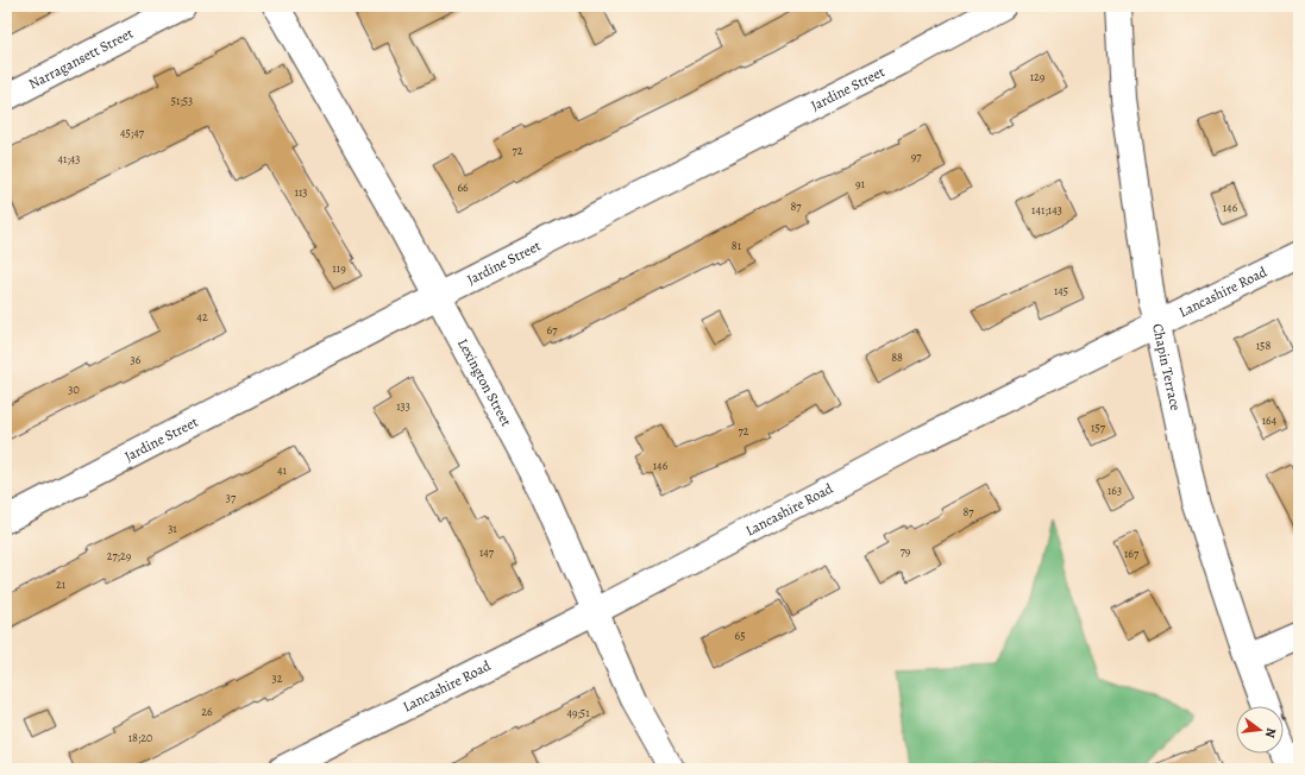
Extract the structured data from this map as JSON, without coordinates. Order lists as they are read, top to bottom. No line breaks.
{"streets":{"street":["Narragansett Street","Jardine Street","Lancashire Road","Chapin Terrace","Lexington Street"]},"crossings":[["Jardine Street","Lexington Street"],["Lancashire Road","Chapin Terrace"],["Lancashire Road","Lexington Street"]],"house_numbers":["129","51;53","45;47","72","97","41;43","91","66","113","87","146","141;143","81","119","145","42","67","158","88","36","30","133","164","157","72","146","41","163","37","87","31","79","147","167","27;29","21","65","32","26","49;51","18;20"],"north":"right"}
